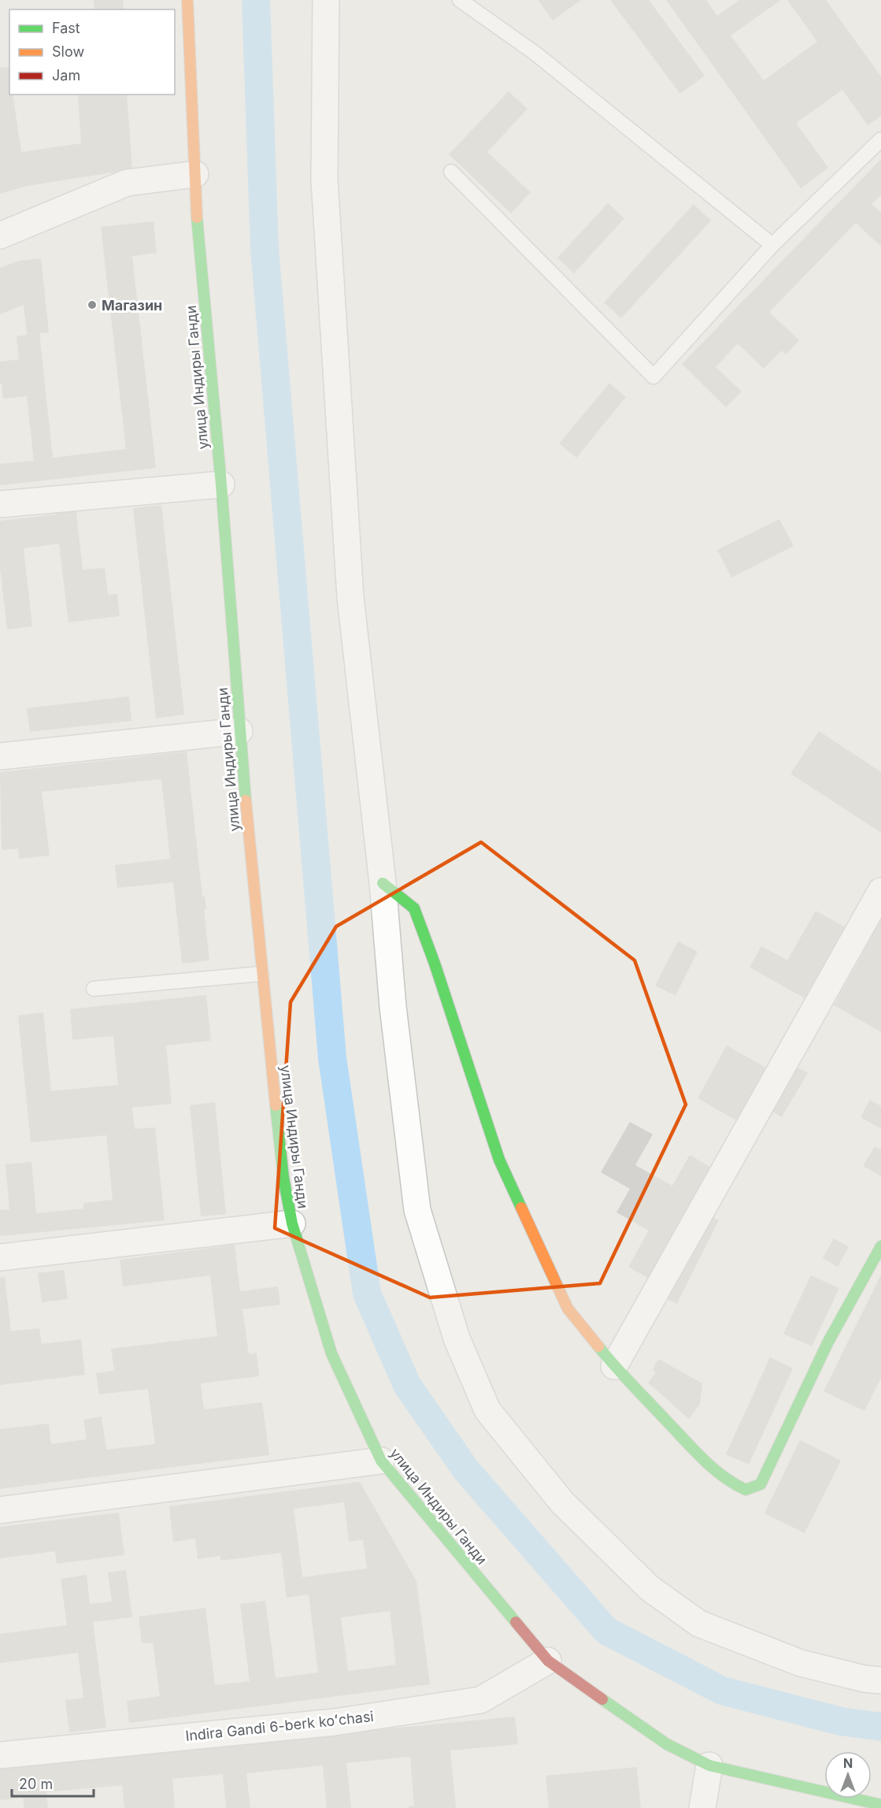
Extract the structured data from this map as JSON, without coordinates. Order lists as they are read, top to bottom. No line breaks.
{"streets":{"street":["улица Индиры Ганди","Indira Gandi 6-berk koʻchasi"]},"crossings":[["улица Индиры Ганди","Indira Gandi 6-berk koʻchasi"]],"places":["Магазин"],"legend":["Fast","Slow","Jam"],"scale_bar":"20 m","north":"top"}
